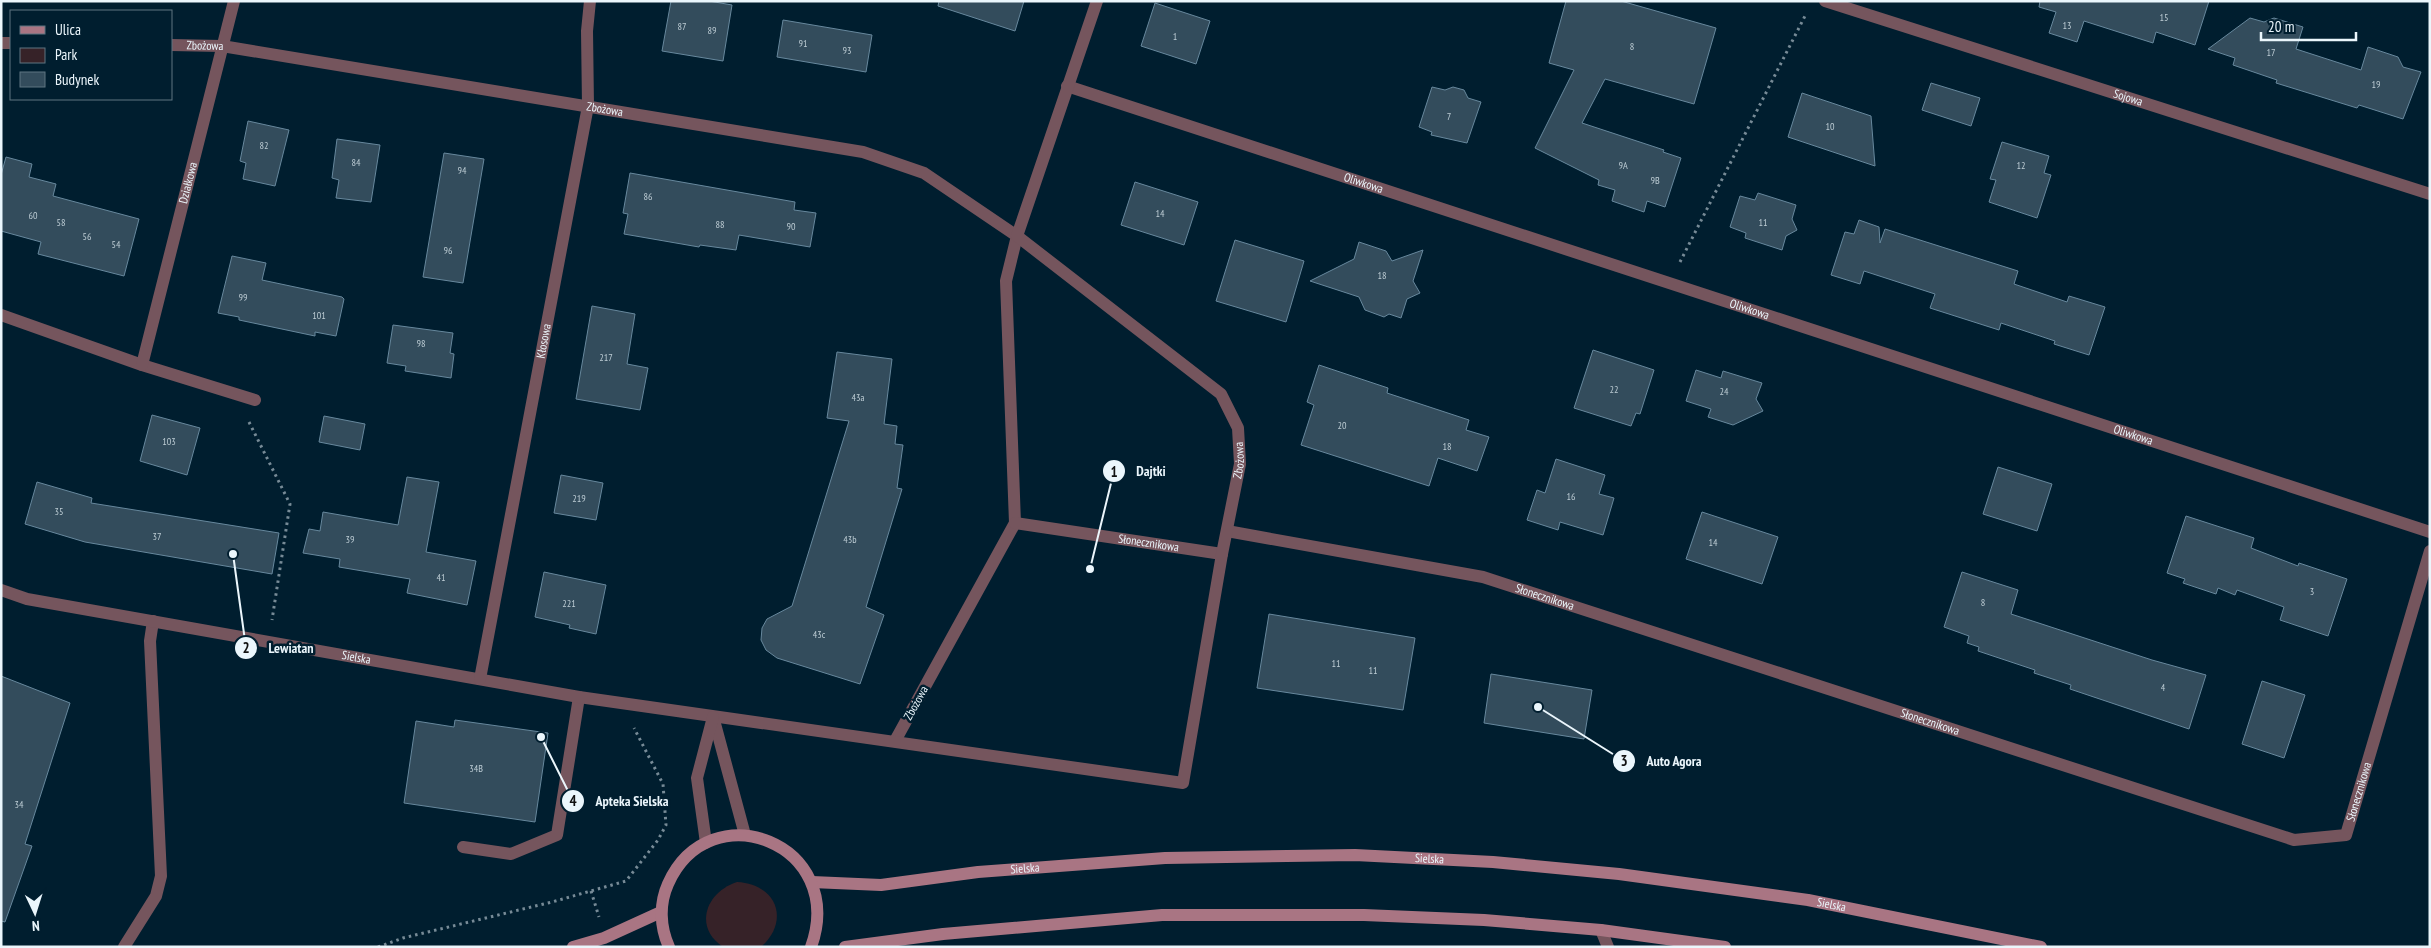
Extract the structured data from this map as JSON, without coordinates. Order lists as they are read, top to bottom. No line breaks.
{"streets":{"main road":["Sielska"],"street":["Zbożowa","Sojowa","Działkowa","Oliwkowa","Kłosowa","Słonecznikowa"]},"crossings":[["Zbożowa","Działkowa"],["Zbożowa","Kłosowa"],["Zbożowa","Słonecznikowa"],["Zbożowa","Sielska"],["Kłosowa","Sielska"]],"places":["Lewiatan","Dajtki","Auto Agora","Apteka Sielska"],"house_numbers":["15","13","87","89","1","91","8","93","17","19","7","10","82","84","9A","12","94","9B","86","14","60","58","11","88","90","56","54","96","18","99","101","98","217","22","24","43a","20","103","18","16","219","35","37","39","43b","14","41","3","8","221","43c","11","11","4","34B","34"],"legend":["Ulica","Park","Budynek"],"scale_bar":"20 m","north":"bottom"}
